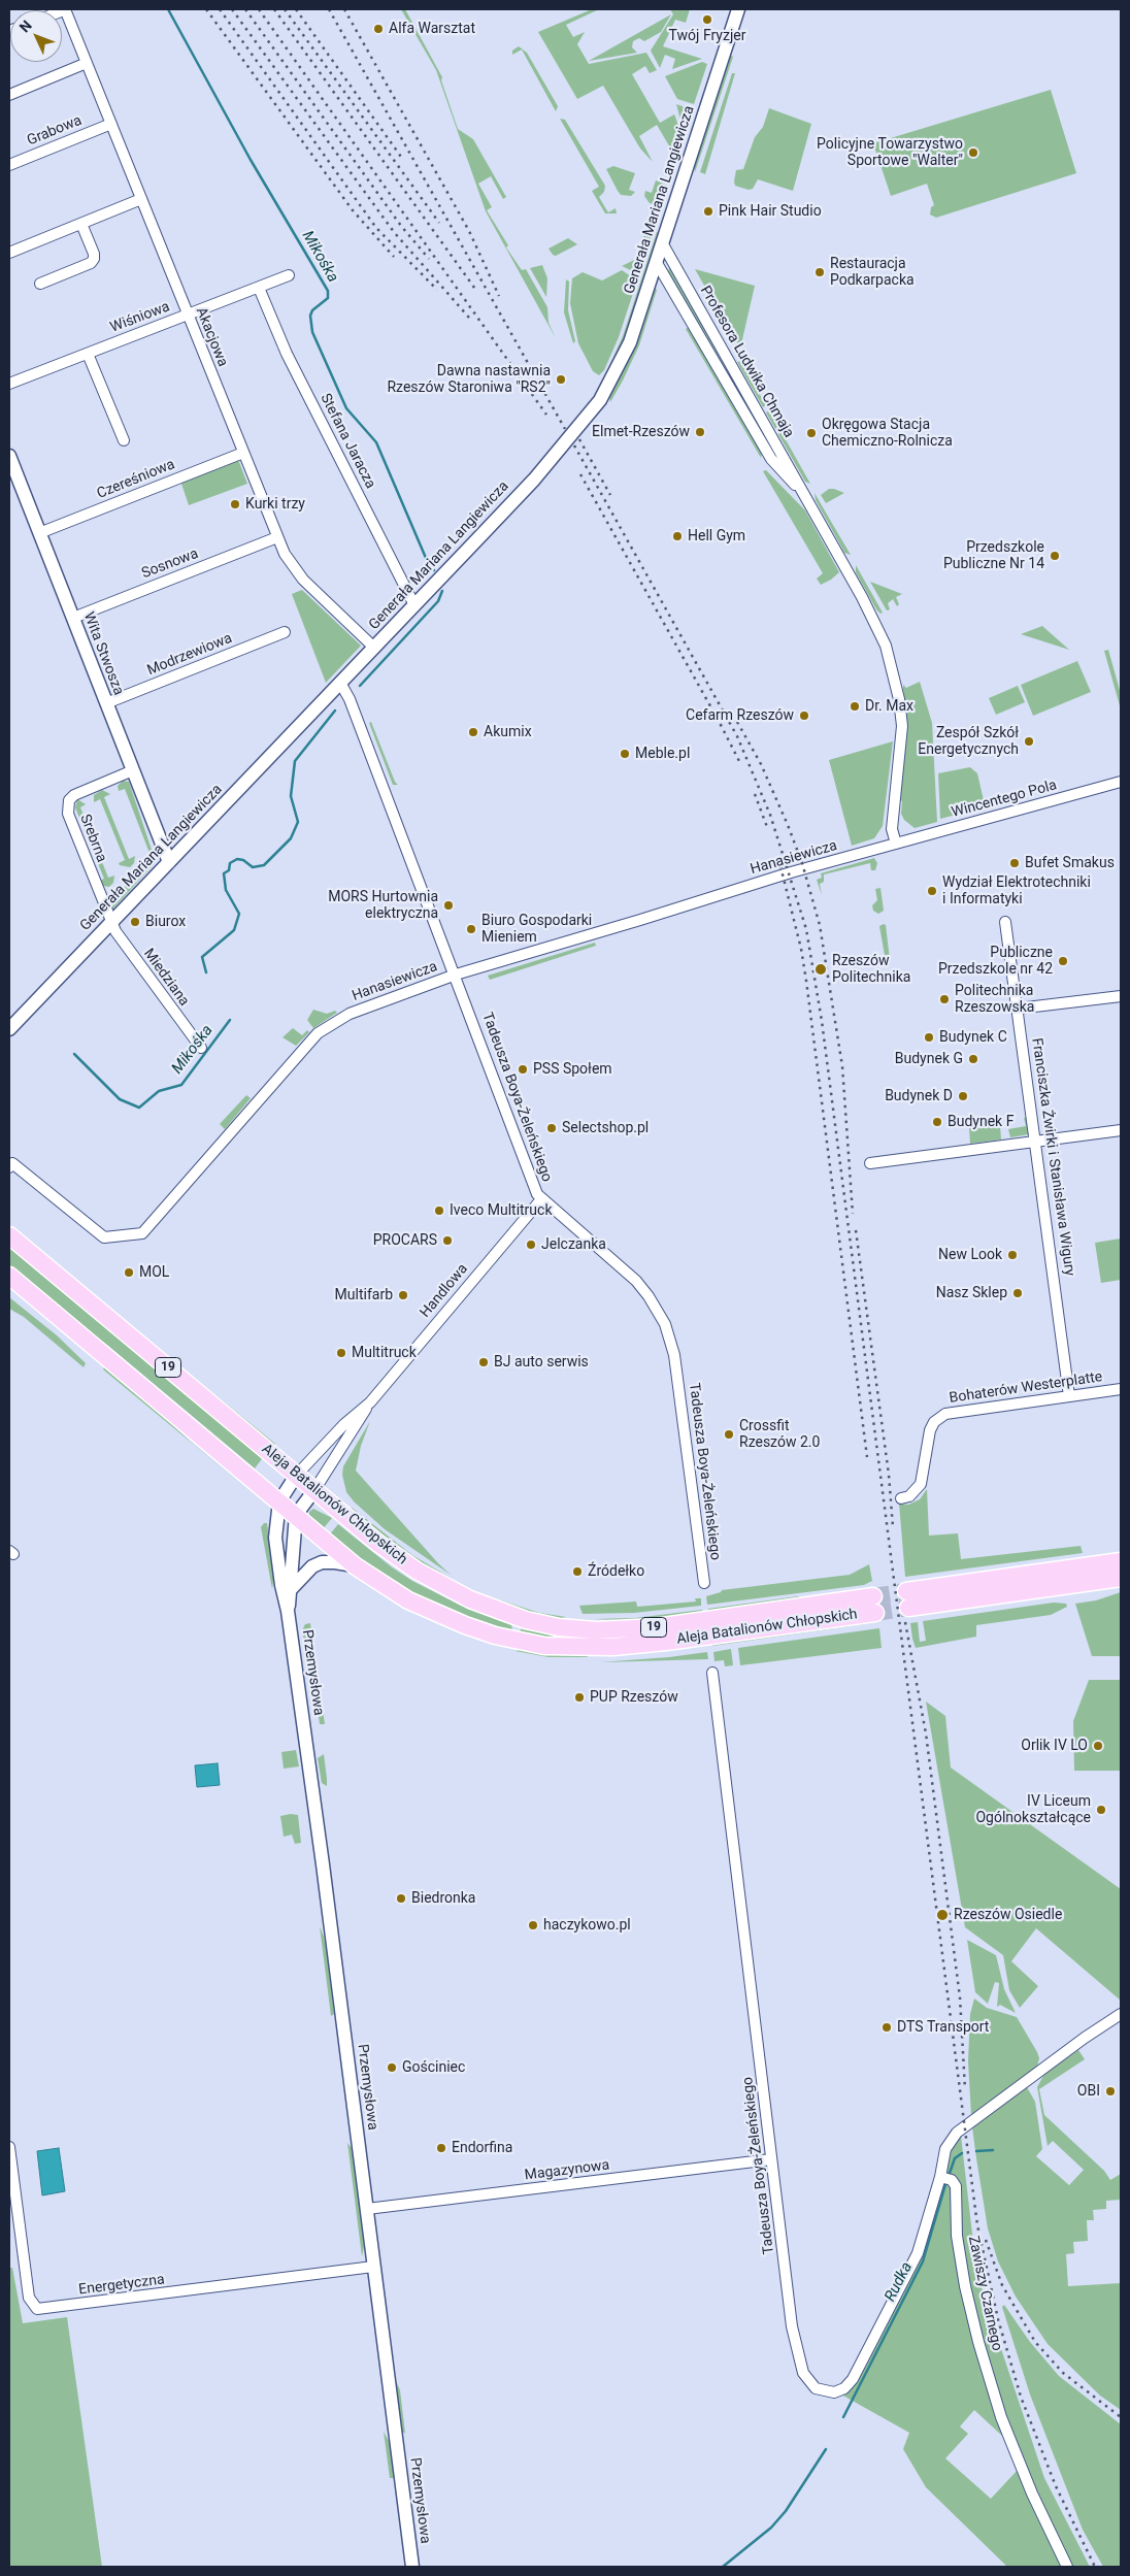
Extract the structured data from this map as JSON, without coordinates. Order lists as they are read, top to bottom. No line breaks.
{"streets":{"main road":["19","Aleja Batalionów Chłopskich"],"street":["Grabowa","Generała Mariana Langiewicza","Wiśniowa","Akacjowa","Profesora Ludwika Chmaja","Stefana Jaracza","Czereśniowa","Sosnowa","Wita Stwosza","Modrzewiowa","Wincentego Pola","Srebrna","Hanasiewicza","Miedziana","Tadeusza Boya-Żeleńskiego","Franciszka Żwirki i Stanisława Wigury","Handlowa","Bohaterów Westerplatte","Przemysłowa","Magazynowa","Energetyczna","Zawiszy Czarnego"]},"crossings":[["Grabowa","Akacjowa"],["Generała Mariana Langiewicza","Akacjowa"],["Generała Mariana Langiewicza","Profesora Ludwika Chmaja"],["Generała Mariana Langiewicza","Stefana Jaracza"],["Generała Mariana Langiewicza","Wita Stwosza"],["Generała Mariana Langiewicza","Srebrna"],["Generała Mariana Langiewicza","Miedziana"],["Generała Mariana Langiewicza","Tadeusza Boya-Żeleńskiego"],["Wiśniowa","Akacjowa"],["Wiśniowa","Stefana Jaracza"],["Akacjowa","Czereśniowa"],["Akacjowa","Sosnowa"],["Profesora Ludwika Chmaja","Wincentego Pola"],["Profesora Ludwika Chmaja","Hanasiewicza"],["Czereśniowa","Wita Stwosza"],["Sosnowa","Wita Stwosza"],["Wita Stwosza","Modrzewiowa"],["Wita Stwosza","Srebrna"],["Wincentego Pola","Hanasiewicza"],["Srebrna","Miedziana"],["Hanasiewicza","Tadeusza Boya-Żeleńskiego"],["Tadeusza Boya-Żeleńskiego","Handlowa"],["Tadeusza Boya-Żeleńskiego","Magazynowa"],["Tadeusza Boya-Żeleńskiego","Zawiszy Czarnego"],["Franciszka Żwirki i Stanisława Wigury","Bohaterów Westerplatte"],["Handlowa","Aleja Batalionów Chłopskich"],["Aleja Batalionów Chłopskich","Przemysłowa"],["Przemysłowa","Magazynowa"],["Przemysłowa","Energetyczna"]],"water":["Mikośka","Rudka"],"places":["Twój Fryzjer","Alfa Warsztat","Policyjne Towarzystwo Sportowe \"Walter\"","Pink Hair Studio","Restauracja Podkarpacka","Dawna nastawnia Rzeszów Staroniwa \"RS2\"","Elmet-Rzeszów","Okręgowa Stacja Chemiczno-Rolnicza","Kurki trzy","Hell Gym","Przedszkole Publiczne Nr 14","Dr. Max","Cefarm Rzeszów","Akumix","Zespół Szkół Energetycznych","Meble.pl","Bufet Smakus","Wydział Elektrotechniki i Informatyki","MORS Hurtownia elektryczna","Biurox","Biuro Gospodarki Mieniem","Publiczne Przedszkole nr 42","Rzeszów Politechnika","Politechnika Rzeszowska","Budynek C","Budynek G","PSS Społem","Budynek D","Budynek F","Selectshop.pl","Iveco Multitruck","PROCARS","Jelczanka","New Look","MOL","Nasz Sklep","Multifarb","Multitruck","BJ auto serwis","Crossfit Rzeszów 2.0","Źródełko","PUP Rzeszów","Orlik IV LO","IV Liceum Ogólnokształcące","Biedronka","Rzeszów Osiedle","haczykowo.pl","DTS Transport","Gościniec","OBI","Endorfina"],"north":"top left"}
